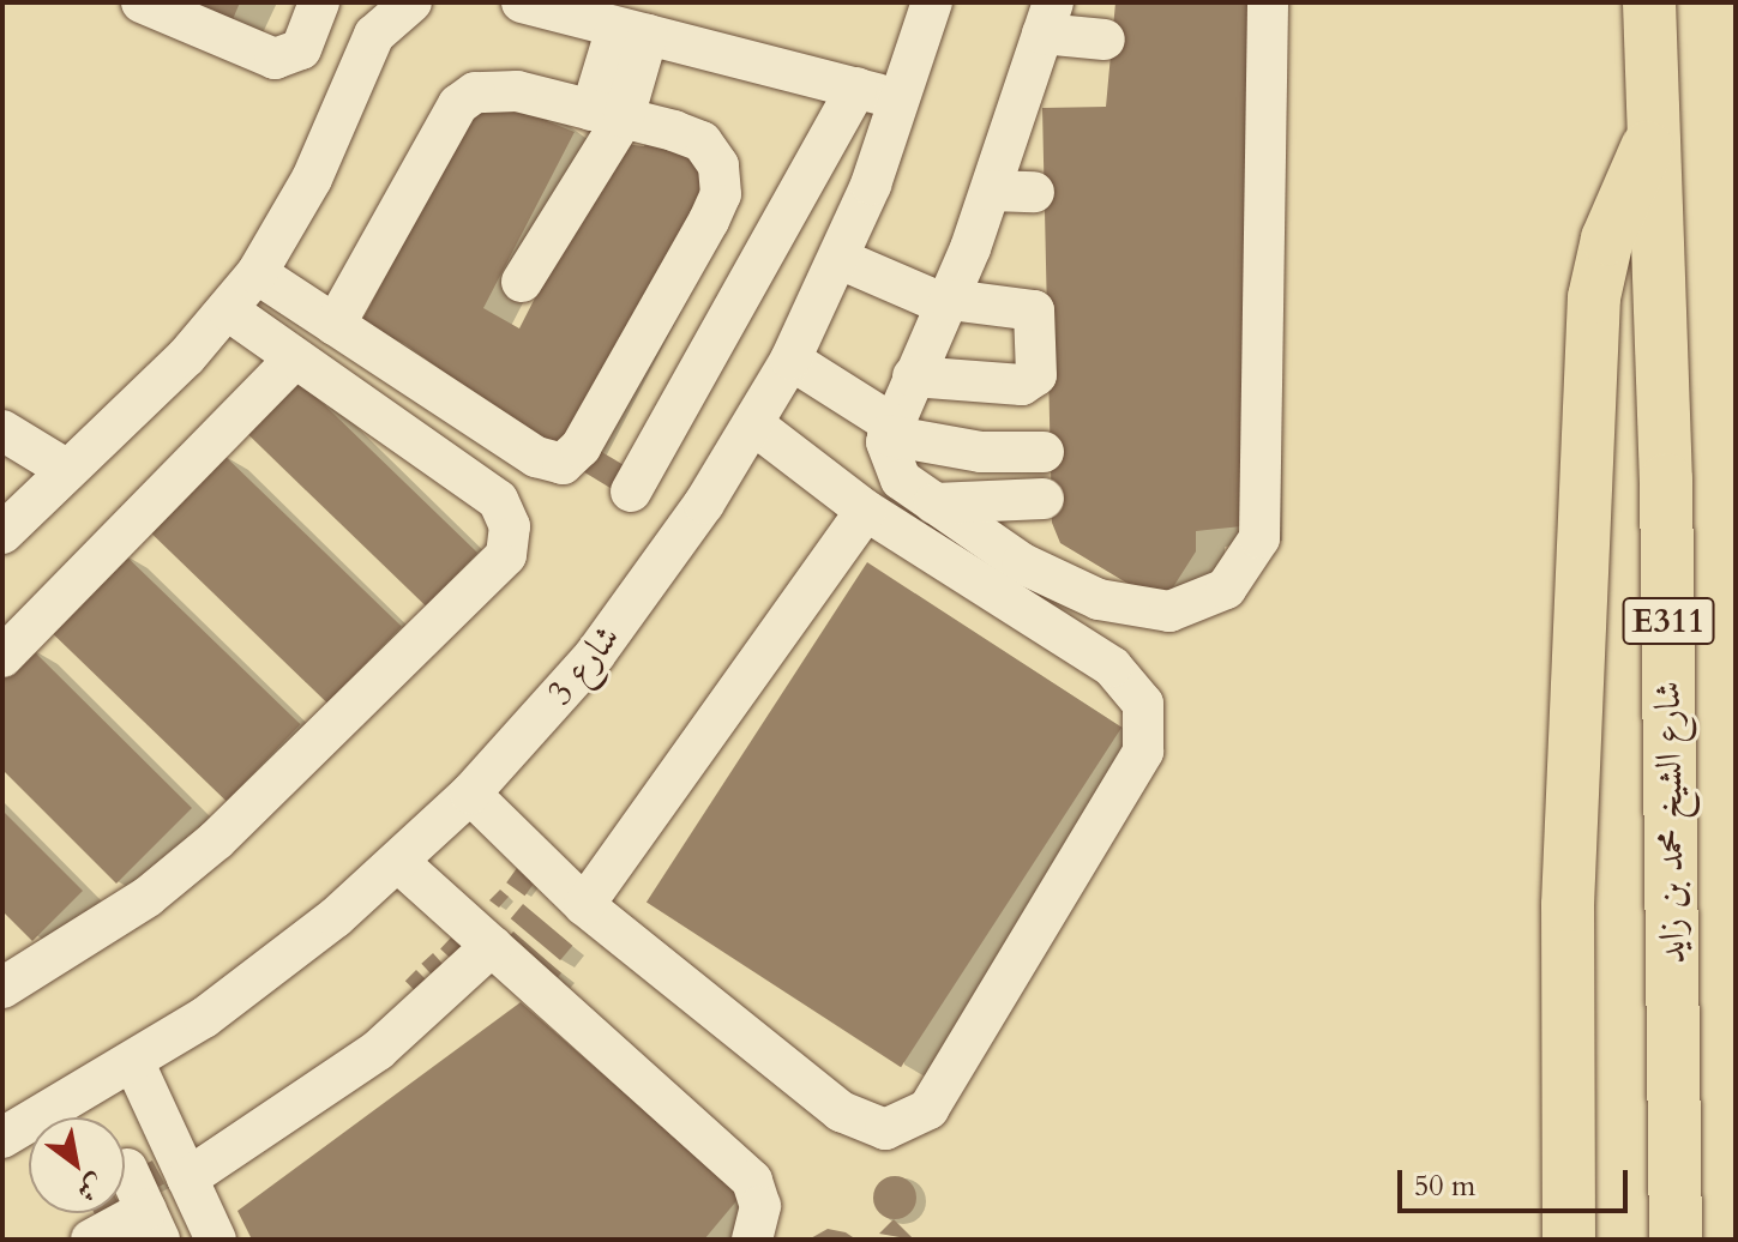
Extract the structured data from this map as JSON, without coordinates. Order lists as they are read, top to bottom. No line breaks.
{"streets":{"highway":["E311","شارع الشيخ محمد بن زايد"],"street":["شارع 3"]},"scale_bar":"50 m","north":"bottom right"}
